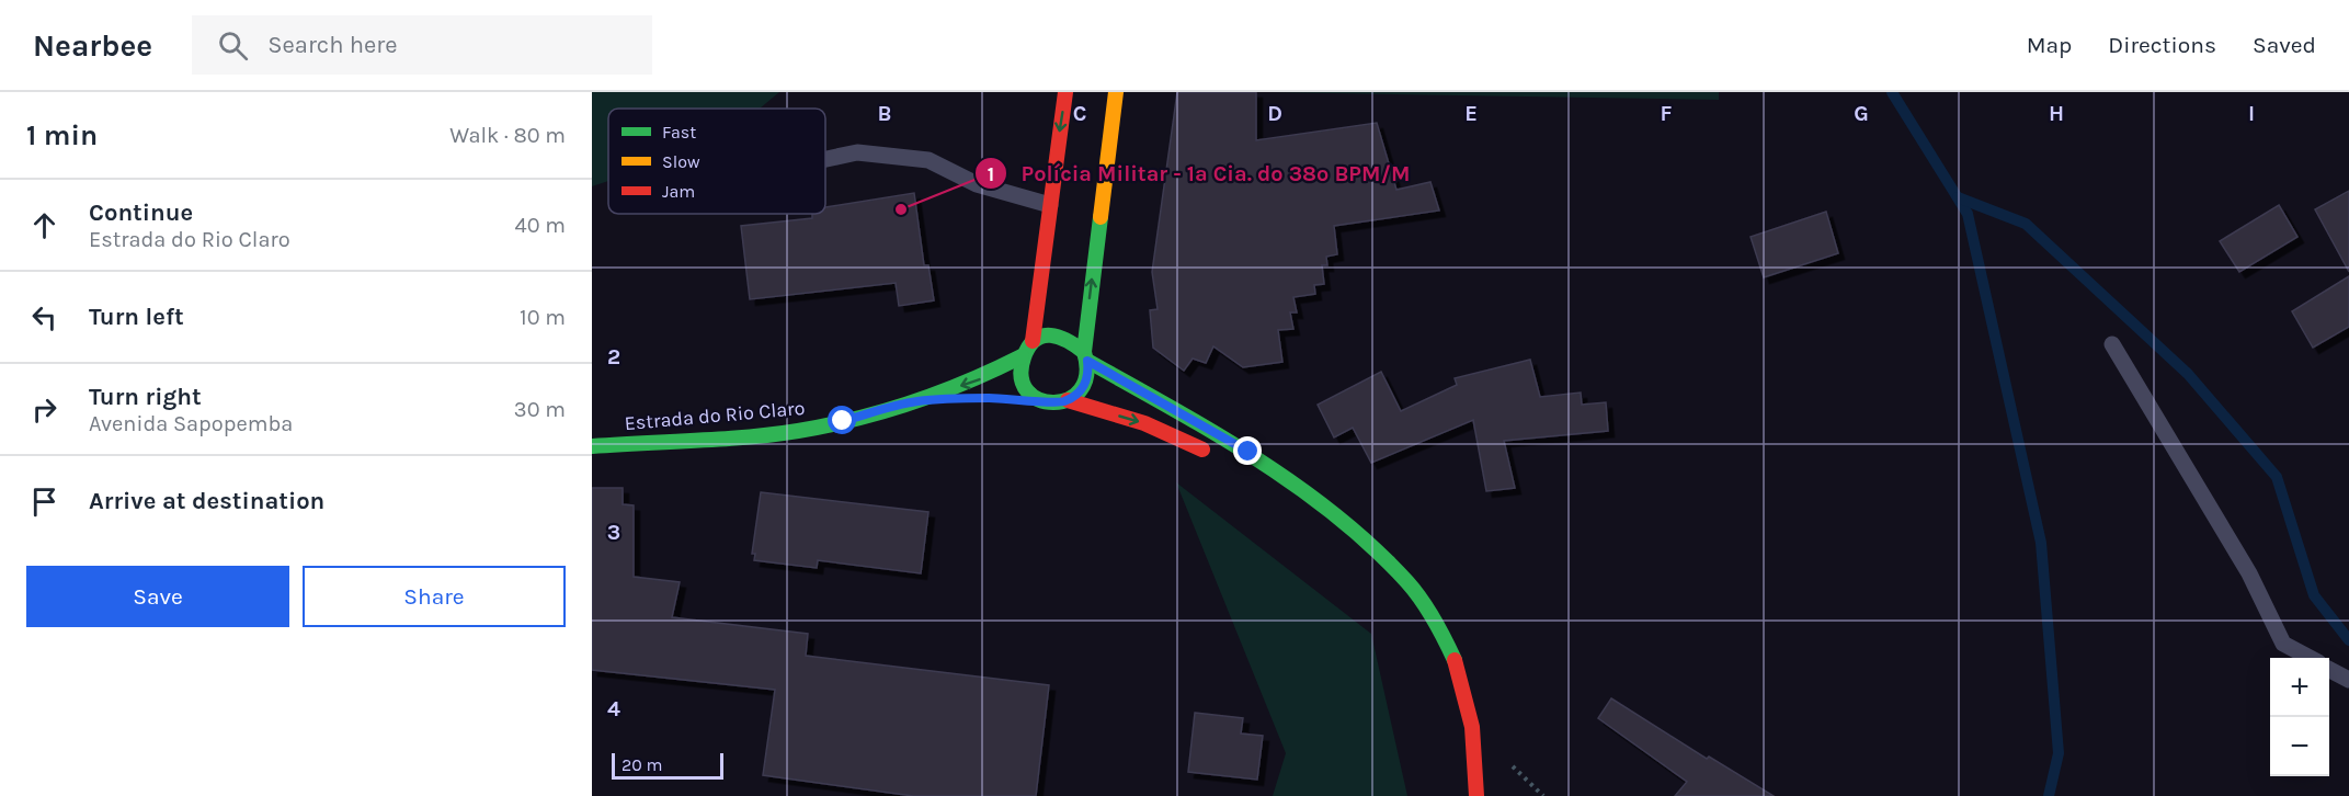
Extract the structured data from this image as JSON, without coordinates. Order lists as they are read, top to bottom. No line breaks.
{"streets":{"main road":["Estrada do Rio Claro"]},"places":["Polícia Militar - 1ª Cia. do 38º BPM/M"],"legend":["Fast","Slow","Jam"],"scale_bar":"20 m","page":{"header":"Nearbee","search":"Search here","nav":["Map","Directions","Saved"],"heading":["1 min","Walk · 80 m"],"list":[["Continue","Estrada do Rio Claro","40 m"],["Turn left","10 m"],["Turn right","Avenida Sapopemba","30 m"],"Arrive at destination"],"buttons":["Save","Share"],"map_buttons":["+","−"],"scale":"20 m"},"grid":{"columns":["B","C","D","E","F","G","H","I"],"rows":["2","3","4"]}}
